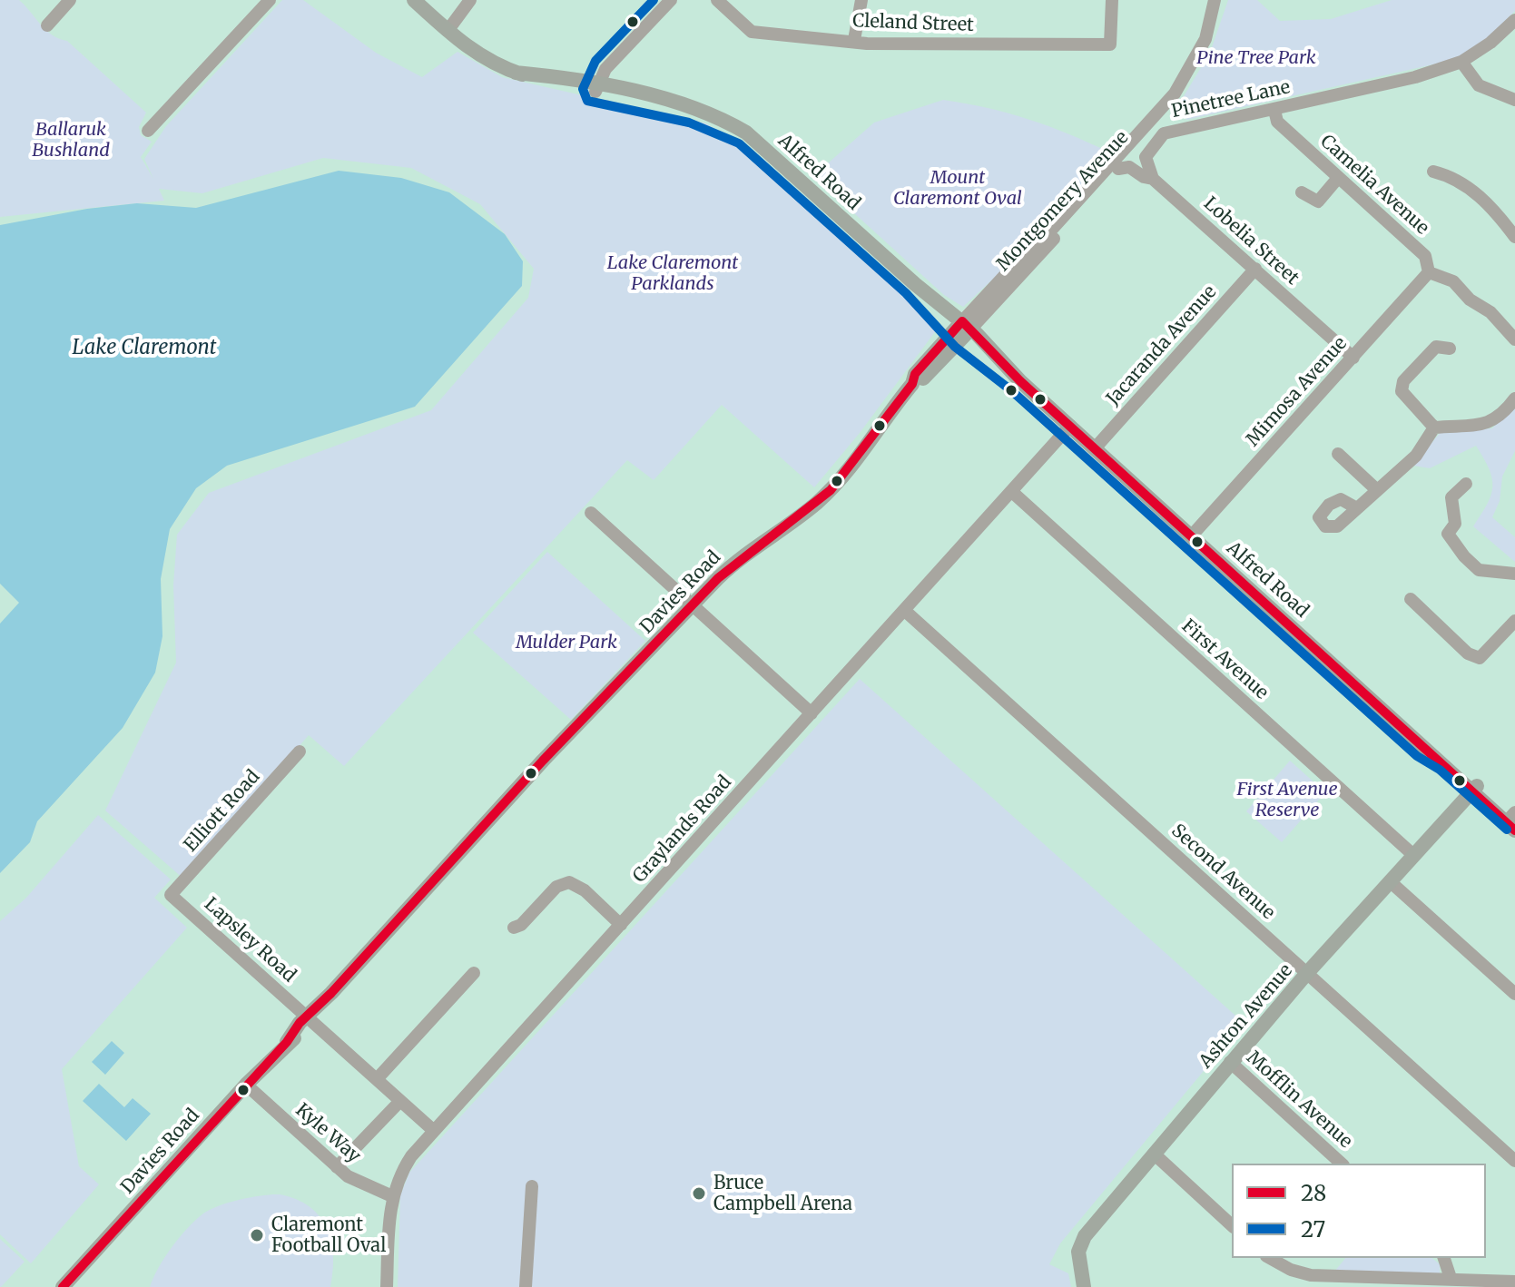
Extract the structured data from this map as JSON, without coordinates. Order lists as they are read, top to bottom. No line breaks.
{"streets":{"main road":["Alfred Road","Davies Road","Ashton Avenue"],"street":["Cleland Street","Pinetree Lane","Camelia Avenue","Montgomery Avenue","Lobelia Street","Jacaranda Avenue","Mimosa Avenue","First Avenue","Elliott Road","Graylands Road","Second Avenue","Lapsley Road","Mofflin Avenue","Kyle Way"]},"crossings":[["Pinetree Lane","Camelia Avenue"],["Pinetree Lane","Lobelia Street"],["Alfred Road","Montgomery Avenue"],["Alfred Road","Jacaranda Avenue"],["Alfred Road","Mimosa Avenue"],["Alfred Road","Davies Road"],["Alfred Road","Graylands Road"],["Alfred Road","Ashton Avenue"],["Camelia Avenue","Mimosa Avenue"],["Montgomery Avenue","Lobelia Street"],["Montgomery Avenue","Davies Road"],["Lobelia Street","Jacaranda Avenue"],["Lobelia Street","Mimosa Avenue"],["Davies Road","Lapsley Road"],["Davies Road","Kyle Way"],["First Avenue","Graylands Road"],["First Avenue","Ashton Avenue"],["Elliott Road","Lapsley Road"],["Graylands Road","Second Avenue"],["Graylands Road","Lapsley Road"],["Graylands Road","Kyle Way"],["Second Avenue","Ashton Avenue"],["Ashton Avenue","Mofflin Avenue"]],"water":["Lake Claremont"],"parks":["Pine Tree Park","Ballaruk Bushland","Mount Claremont Oval","Lake Claremont Parklands","Mulder Park","First Avenue Reserve"],"places":["Bruce Campbell Arena","Claremont Football Oval"],"lines":["transit line 27","transit line 28"],"legend":["28","27"]}
